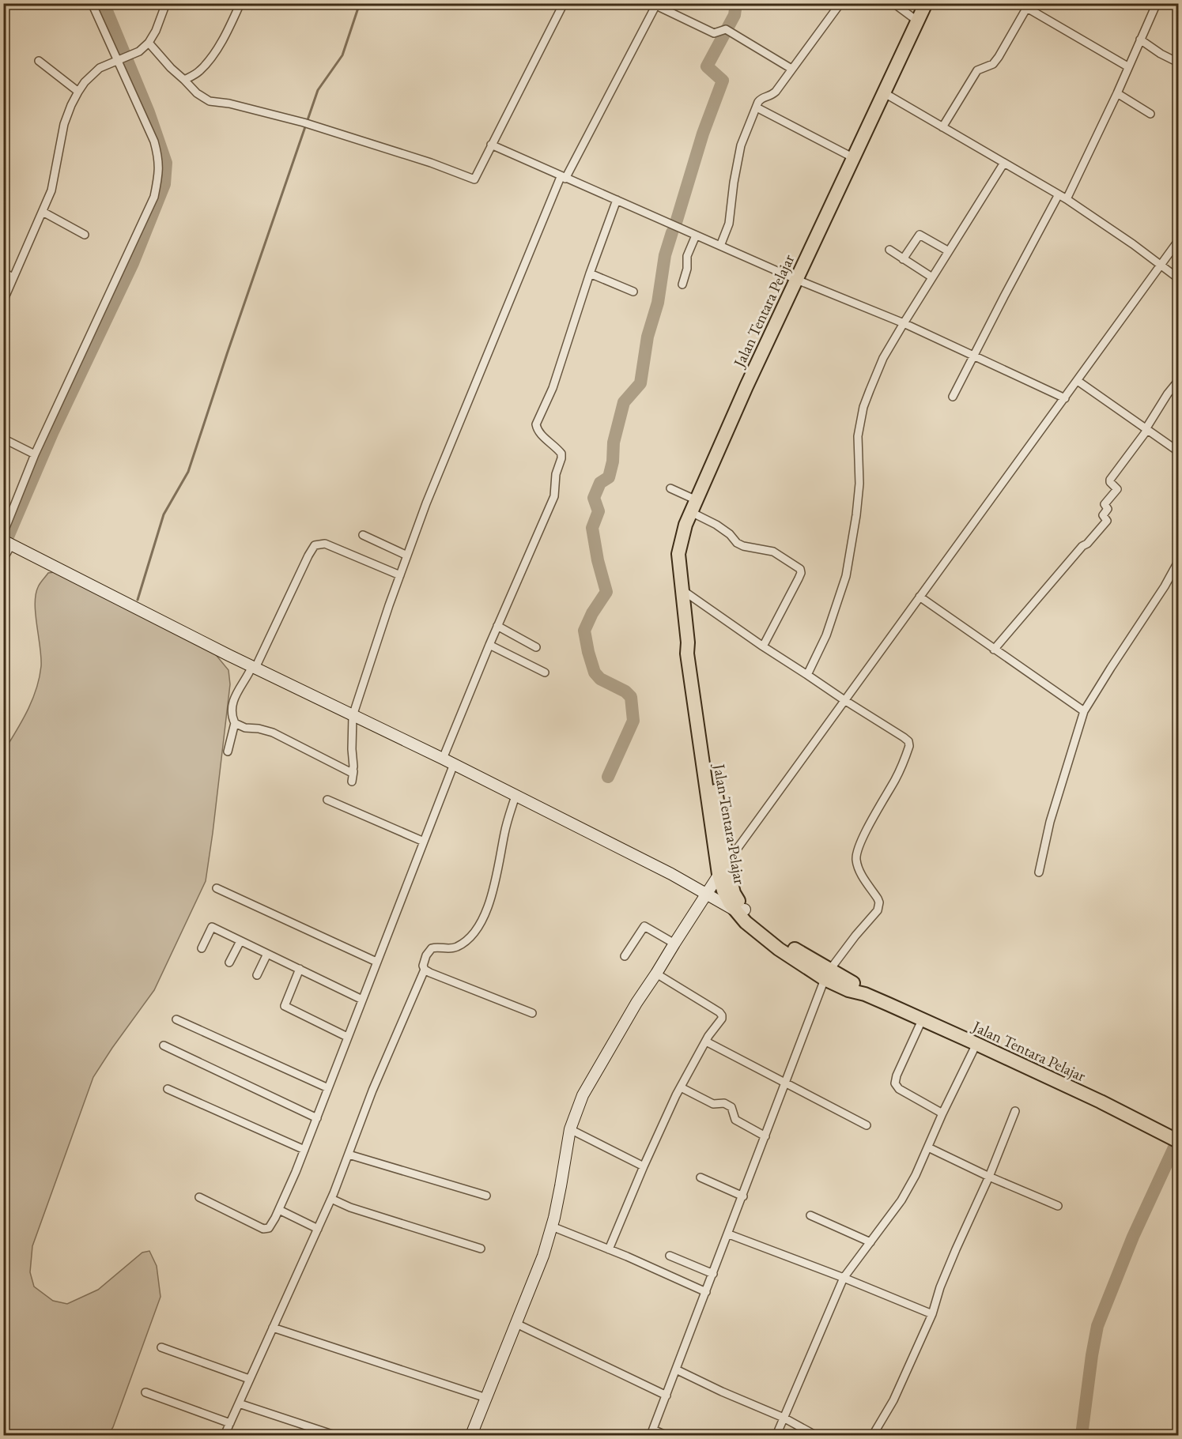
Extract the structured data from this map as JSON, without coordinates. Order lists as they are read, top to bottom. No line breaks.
{"streets":{"highway":["Jalan Tentara Pelajar"]}}
